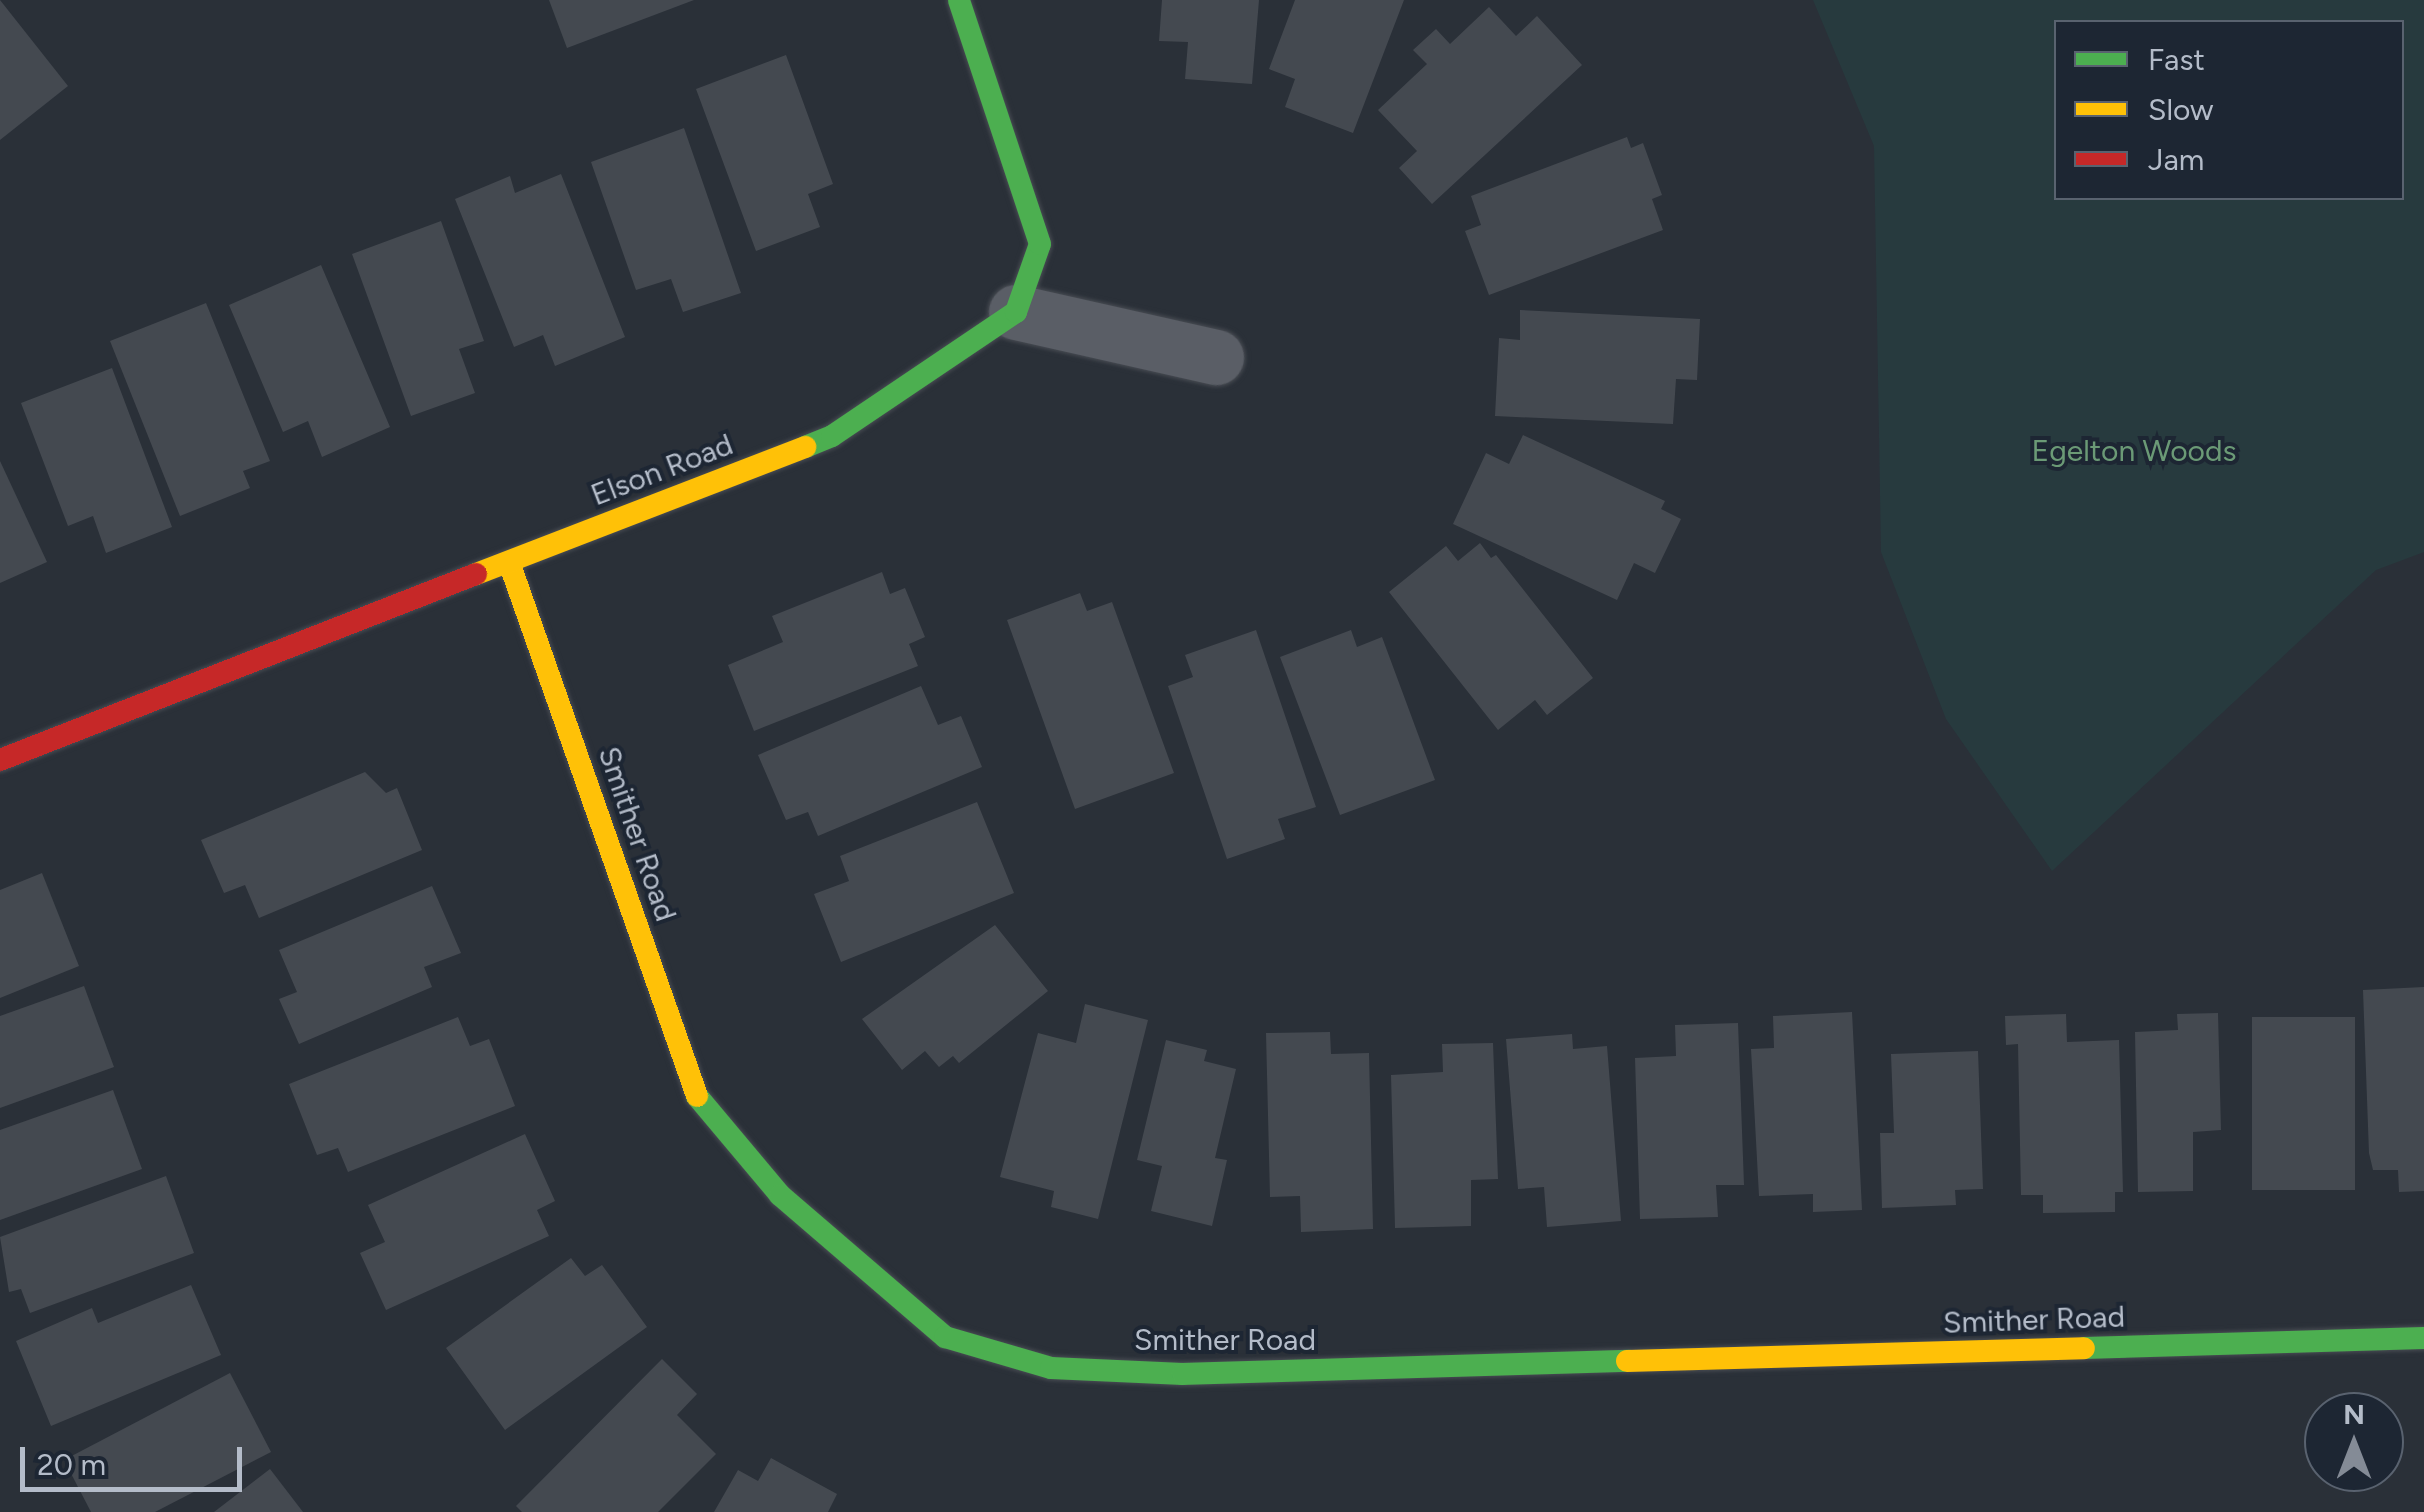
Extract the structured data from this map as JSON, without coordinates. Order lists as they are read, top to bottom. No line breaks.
{"streets":{"street":["Elson Road","Smither Road"]},"crossings":[["Elson Road","Smither Road"]],"parks":["Egelton Woods"],"legend":["Fast","Slow","Jam"],"scale_bar":"20 m","north":"top"}
